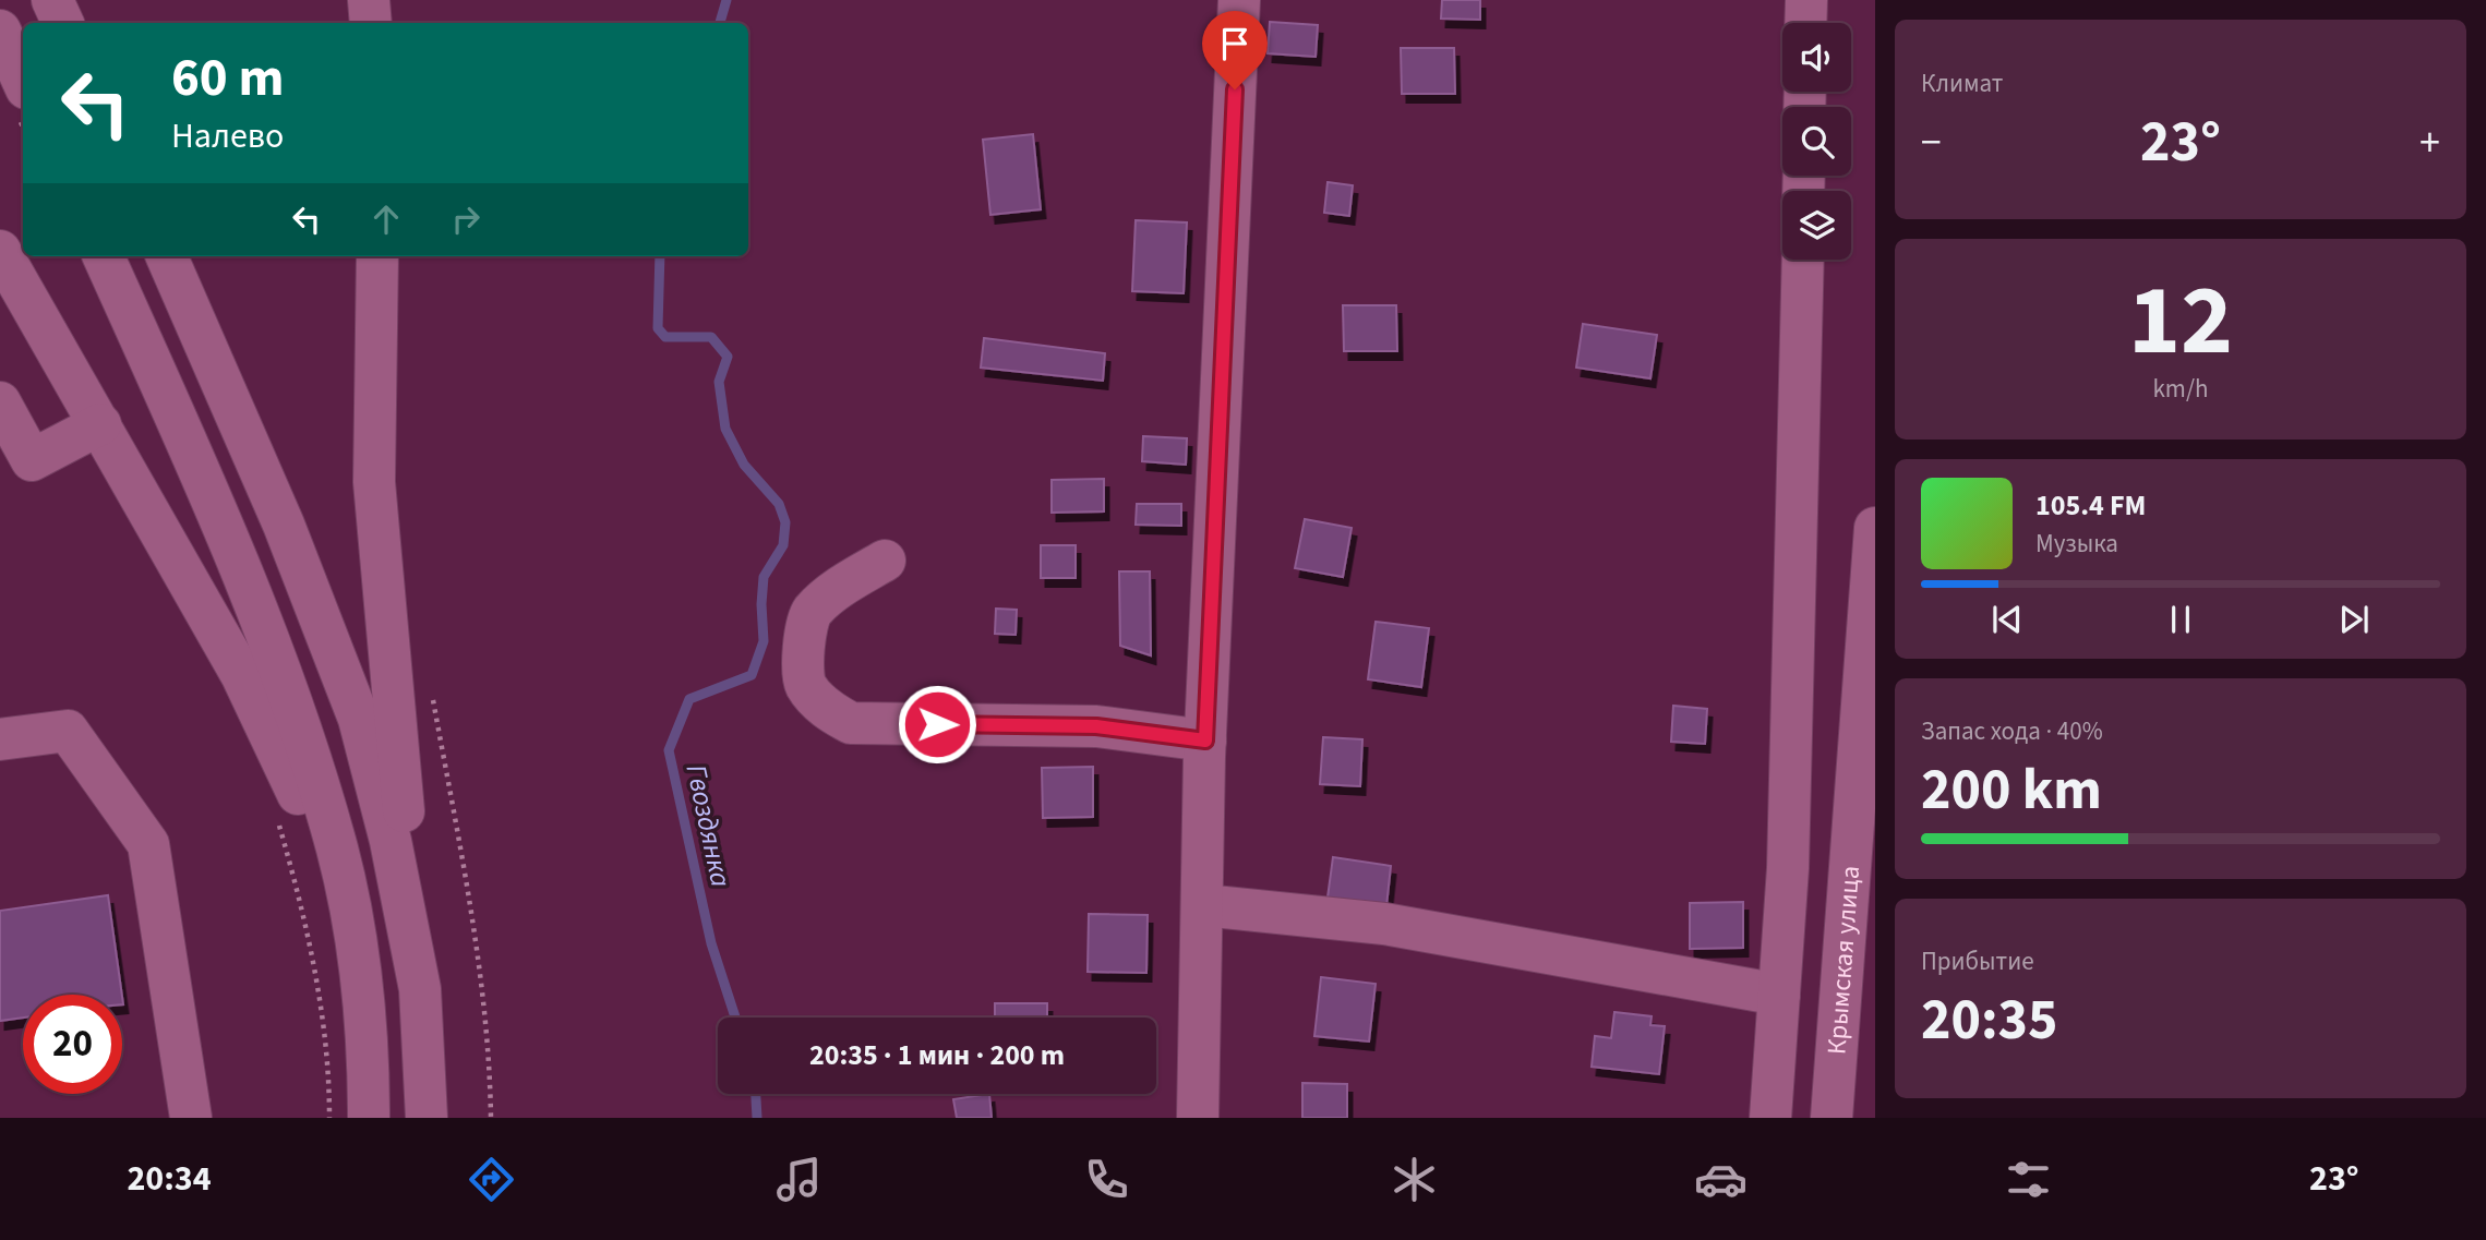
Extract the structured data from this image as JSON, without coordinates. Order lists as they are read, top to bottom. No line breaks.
{"streets":{"street":["Крымская улица"]},"water":["Гвоздянка"],"page":{"tile":["Климат",["12","km/h"],["Запас хода · 40%","200 km"],["Прибытие","20:35"]],"turn":["60 m","Налево"],"heat":["−","23°","+"],"song":["105.4 FM","Музыка"],"limit":"20","trip":"20:35 · 1 мин · 200 m","tabs":["20:34","23°"]}}
